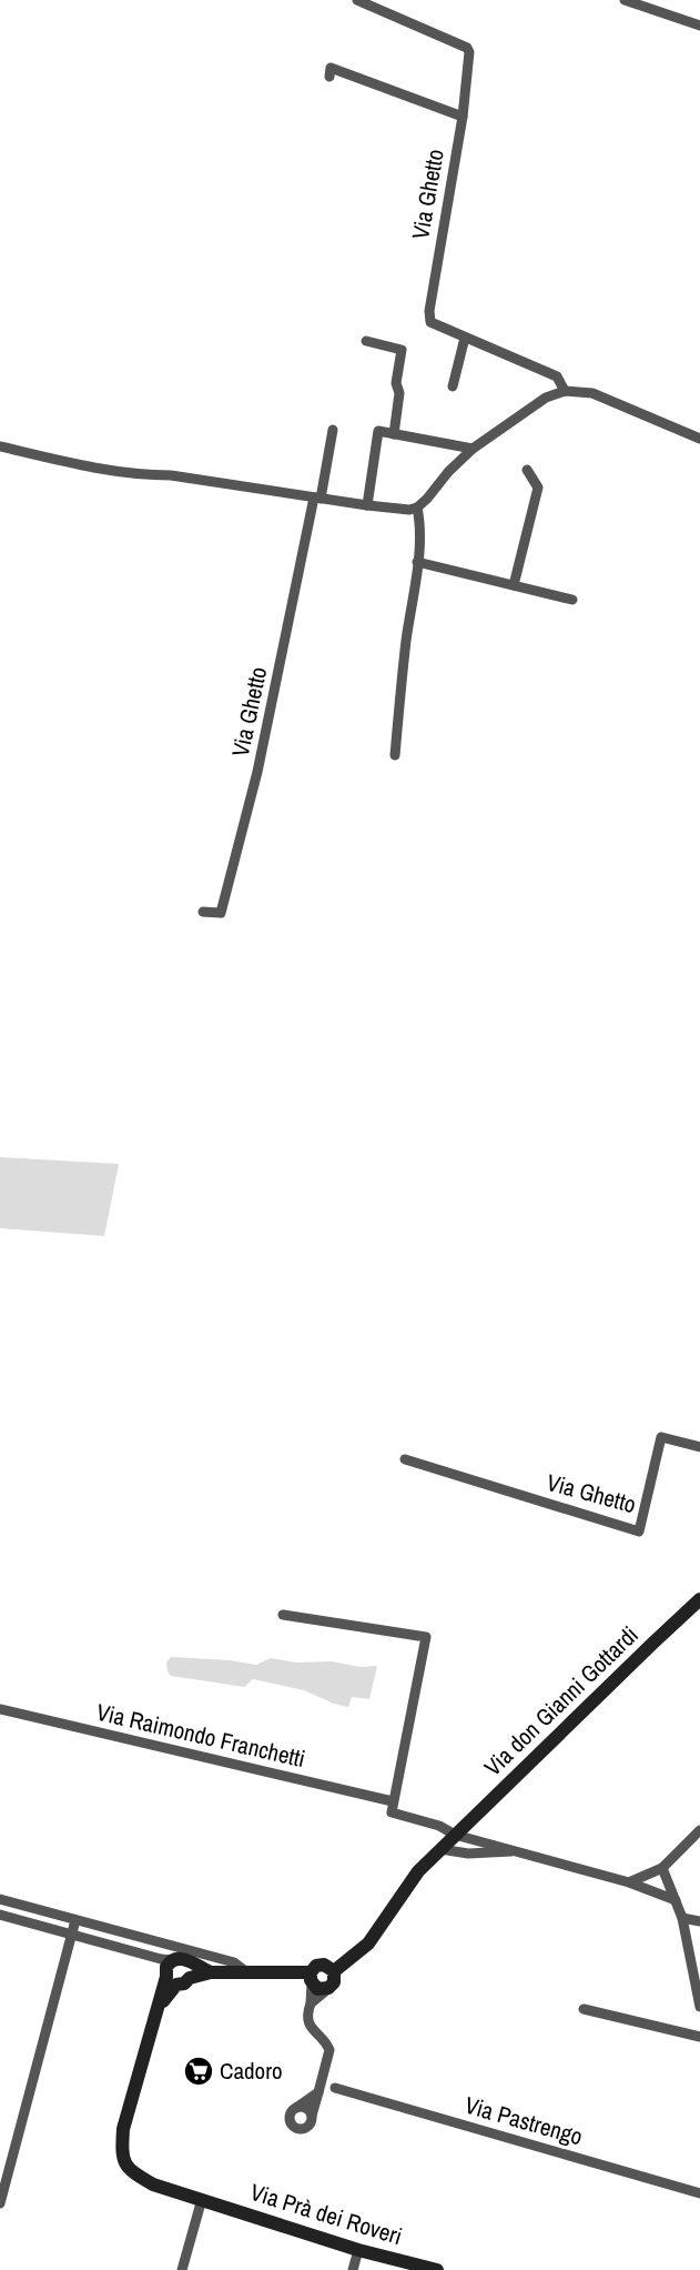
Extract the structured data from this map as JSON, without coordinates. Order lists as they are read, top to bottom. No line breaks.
{"streets":{"main road":["Via don Gianni Gottardi","Via Prà dei Roveri"],"street":["Via Ghetto","Via Raimondo Franchetti","Via Pastrengo"]},"crossings":[["Via don Gianni Gottardi","Via Raimondo Franchetti"]],"places":{"supermarket":["Cadoro"]}}
